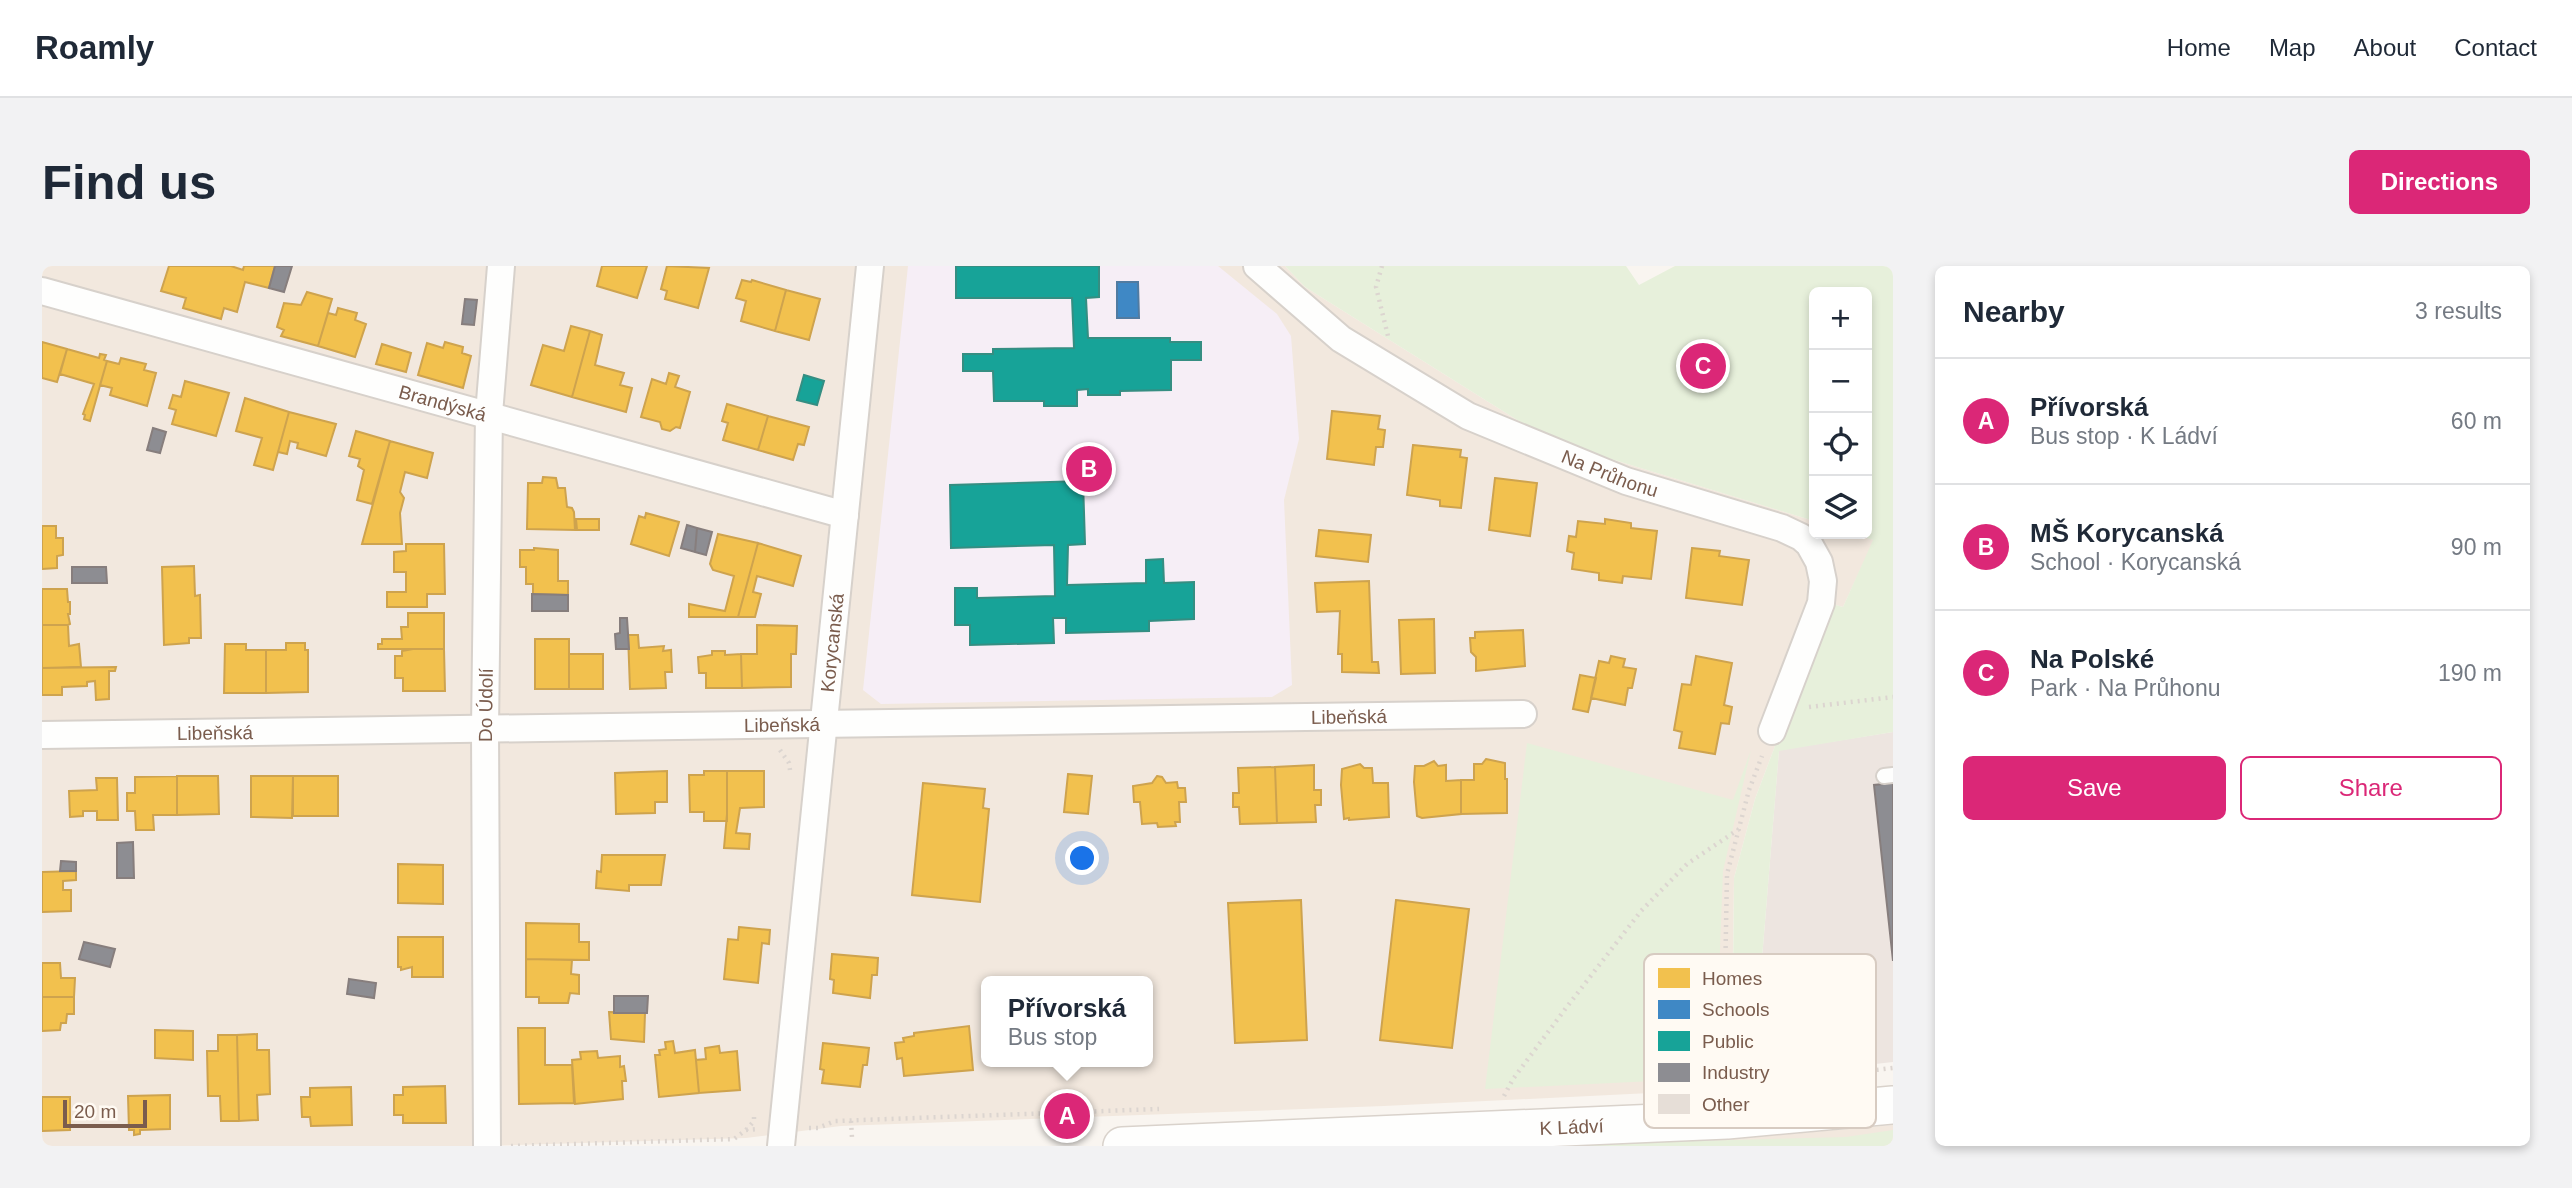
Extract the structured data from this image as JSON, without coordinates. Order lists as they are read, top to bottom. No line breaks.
{"streets":{"street":["Brandýská","Na Průhonu","Korycanská","Do Údolí","Libeňská","K Ládví"]},"crossings":[["Brandýská","Korycanská"],["Brandýská","Do Údolí"],["Korycanská","Libeňská"],["Do Údolí","Libeňská"]],"legend":["Homes","Schools","Public","Industry","Other"],"scale_bar":"20 m","page":{"header":"Roamly","nav":["Home","Map","About","Contact"],"buttons":["Directions",["Save","Share"]],"title":"Find us","heading":["Nearby","3 results"],"map_buttons":["+","−"],"pins":["C","B","A"],"list":[{"mark":"A","name":"Přívorská","note":"Bus stop · K Ládví","value":"60 m"},{"mark":"B","name":"MŠ Korycanská","note":"School · Korycanská","value":"90 m"},{"mark":"C","name":"Na Polské","note":"Park · Na Průhonu","value":"190 m"}],"popup":["Přívorská","Bus stop"],"scale":"20 m"}}
